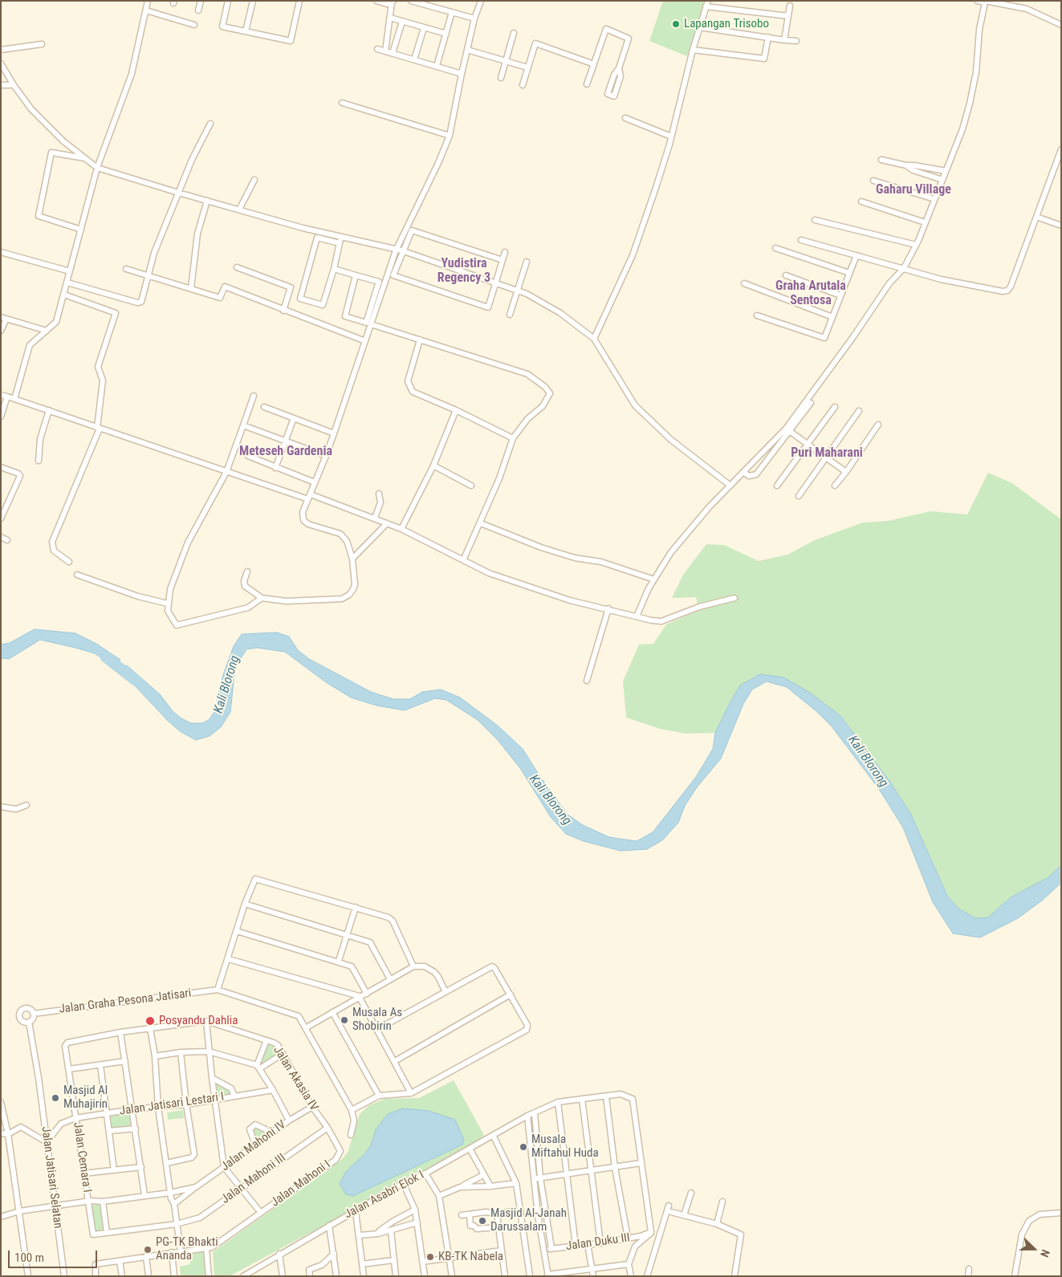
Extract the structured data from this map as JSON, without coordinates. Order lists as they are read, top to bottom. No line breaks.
{"streets":{"street":["Jalan Graha Pesona Jatisari","Jalan Akasia IV","Jalan Jatisari Lestari I","Jalan Mahoni IV","Jalan Cemara I","Jalan Jatisari Selatan","Jalan Mahoni III","Jalan Mahoni I","Jalan Asabri Elok I","Jalan Duku III"]},"crossings":[["Jalan Graha Pesona Jatisari","Jalan Jatisari Selatan"],["Jalan Akasia IV","Jalan Mahoni IV"],["Jalan Akasia IV","Jalan Mahoni III"],["Jalan Akasia IV","Jalan Mahoni I"],["Jalan Jatisari Lestari I","Jalan Cemara I"],["Jalan Jatisari Lestari I","Jalan Jatisari Selatan"],["Jalan Mahoni IV","Jalan Cemara I"],["Jalan Mahoni IV","Jalan Jatisari Selatan"],["Jalan Mahoni IV","Jalan Mahoni I"],["Jalan Cemara I","Jalan Mahoni III"],["Jalan Mahoni III","Jalan Mahoni I"]],"districts":["Gaharu Village","Yudistira Regency 3","Graha Arutala Sentosa","Meteseh Gardenia","Puri Maharani"],"water":["Kali Blorong"],"places":["Lapangan Trisobo","Musala As Shobirin","Posyandu Dahlia","Masjid Al Muhajirin","Musala Miftahul Huda","Masjid Al-Janah Darussalam","PG-TK Bhakti Ananda","KB-TK Nabela"],"scale_bar":"100 m","north":"right"}
